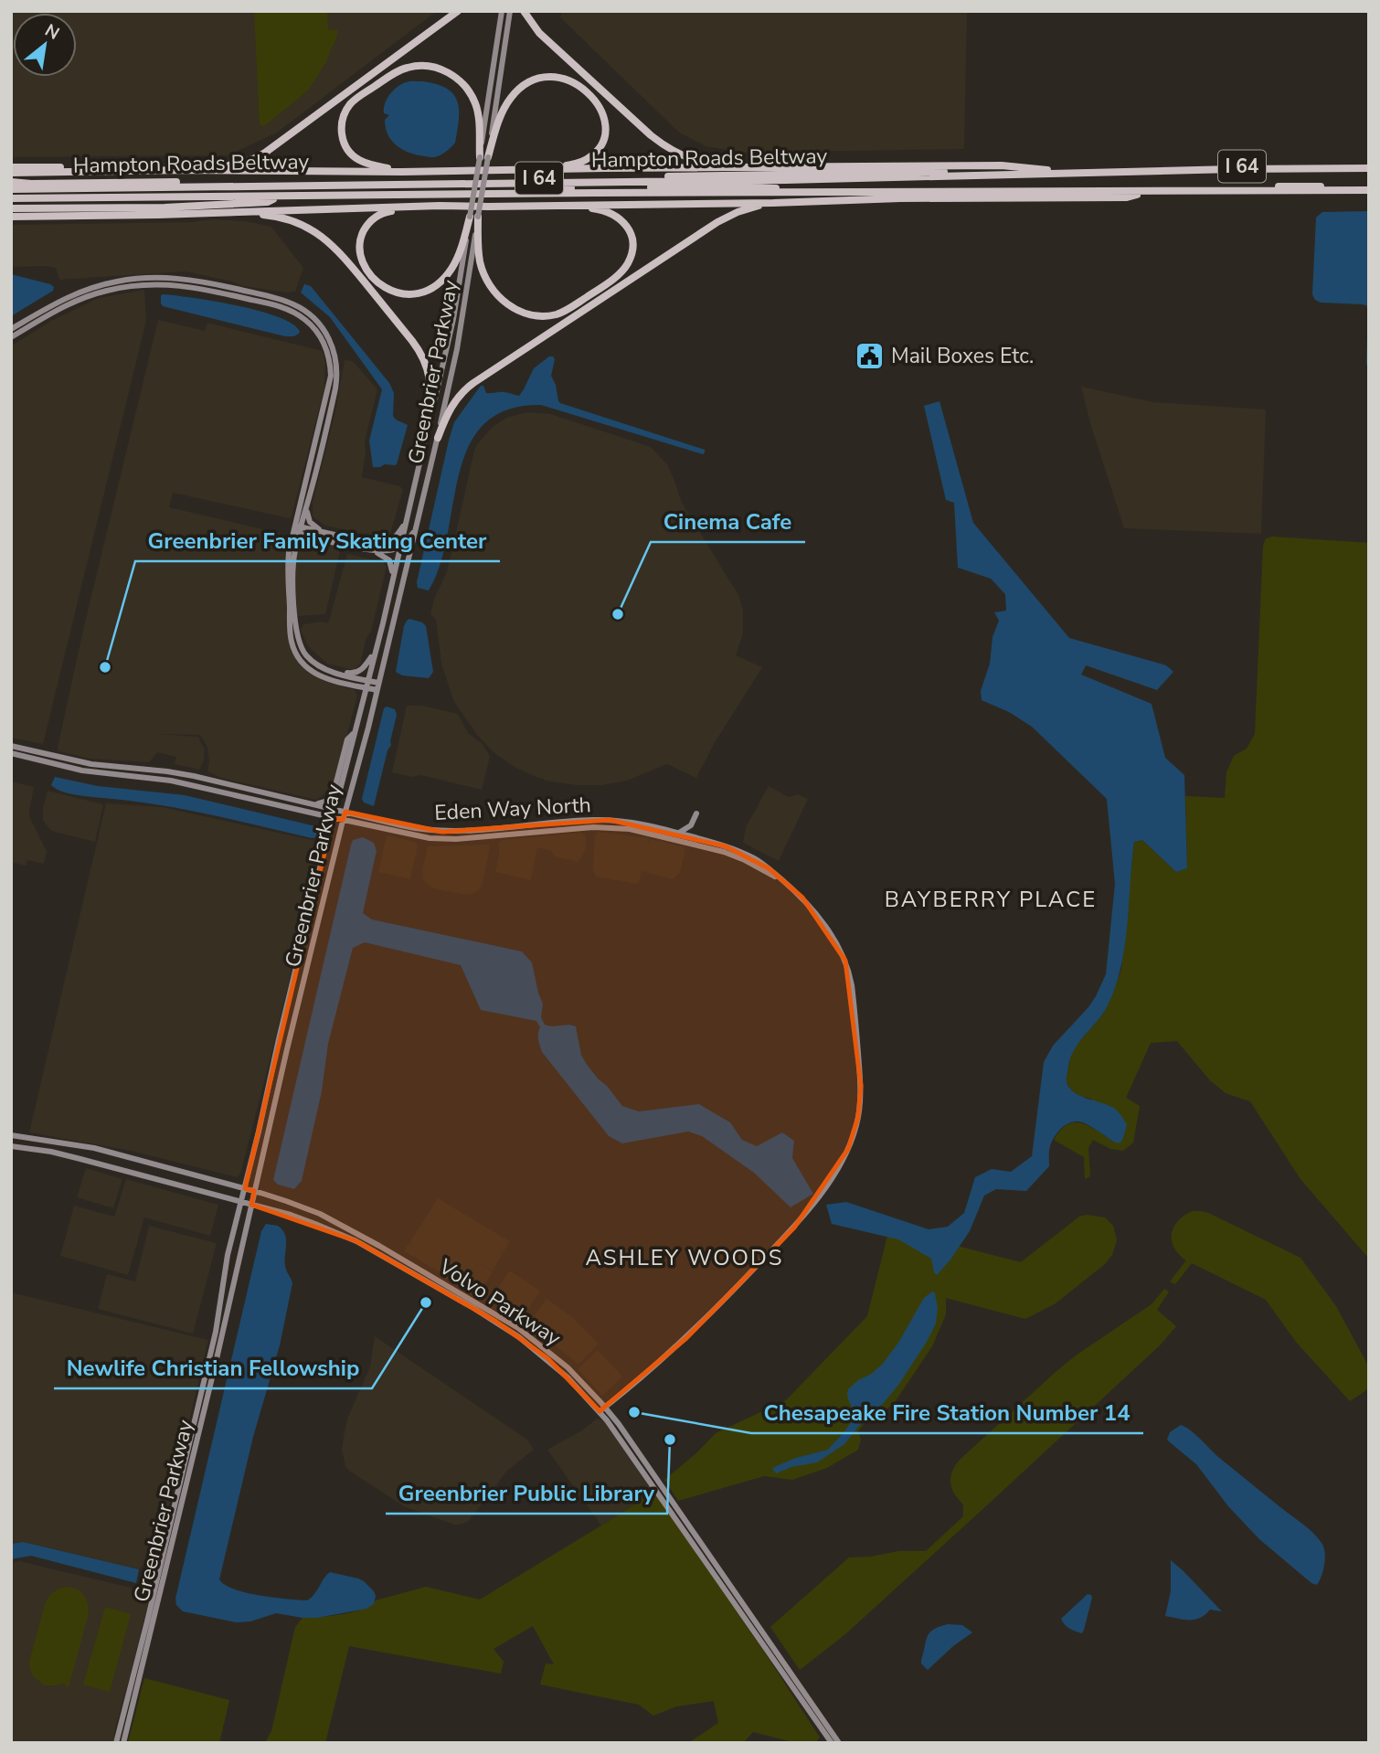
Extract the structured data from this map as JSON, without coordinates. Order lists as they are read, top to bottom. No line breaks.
{"streets":{"highway":["Hampton Roads Beltway","I 64"],"main road":["Greenbrier Parkway","Eden Way North","Volvo Parkway"]},"crossings":[["Greenbrier Parkway","Eden Way North"],["Greenbrier Parkway","Volvo Parkway"],["Eden Way North","Volvo Parkway"]],"districts":["BAYBERRY PLACE","ASHLEY WOODS"],"places":{"public building":["Mail Boxes Etc."],"other":["Cinema Cafe","Greenbrier Family Skating Center","Newlife Christian Fellowship","Chesapeake Fire Station Number 14","Greenbrier Public Library"]},"north":"top right"}
